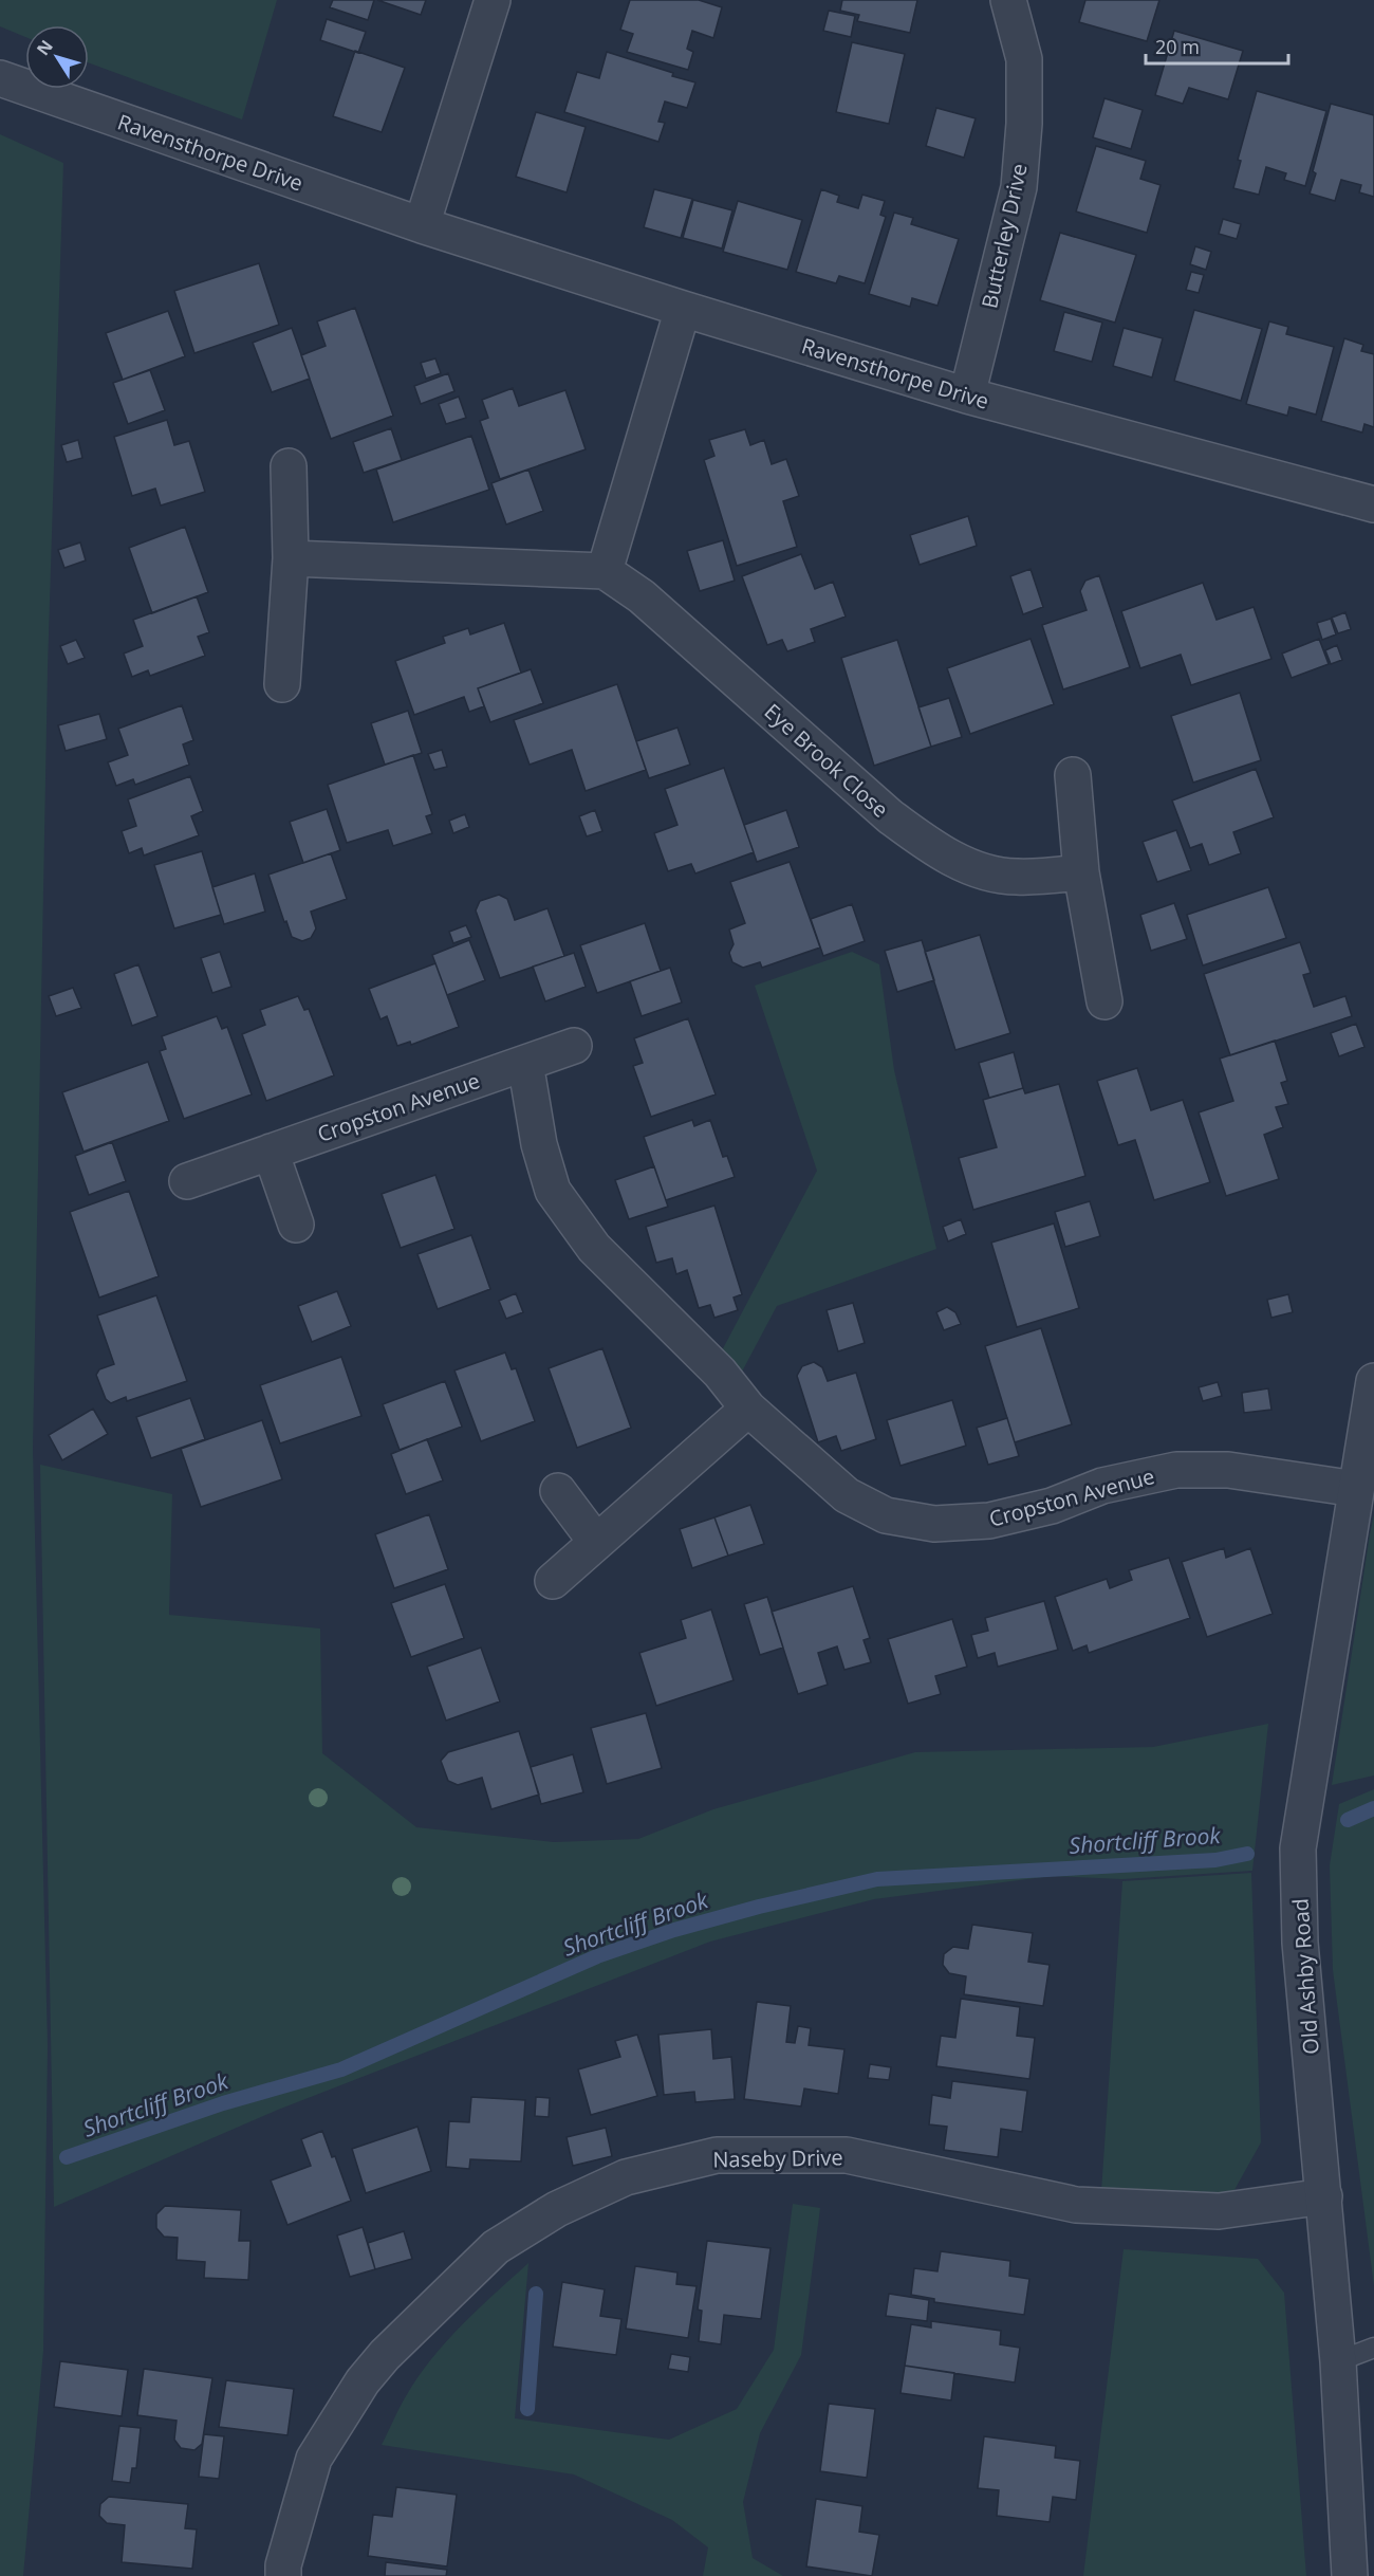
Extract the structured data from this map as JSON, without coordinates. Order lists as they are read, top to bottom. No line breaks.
{"streets":{"street":["Ravensthorpe Drive","Butterley Drive","Eye Brook Close","Cropston Avenue","Old Ashby Road","Naseby Drive"]},"crossings":[["Ravensthorpe Drive","Butterley Drive"],["Cropston Avenue","Old Ashby Road"],["Old Ashby Road","Naseby Drive"]],"water":["Shortcliff Brook"],"scale_bar":"20 m","north":"top left"}
